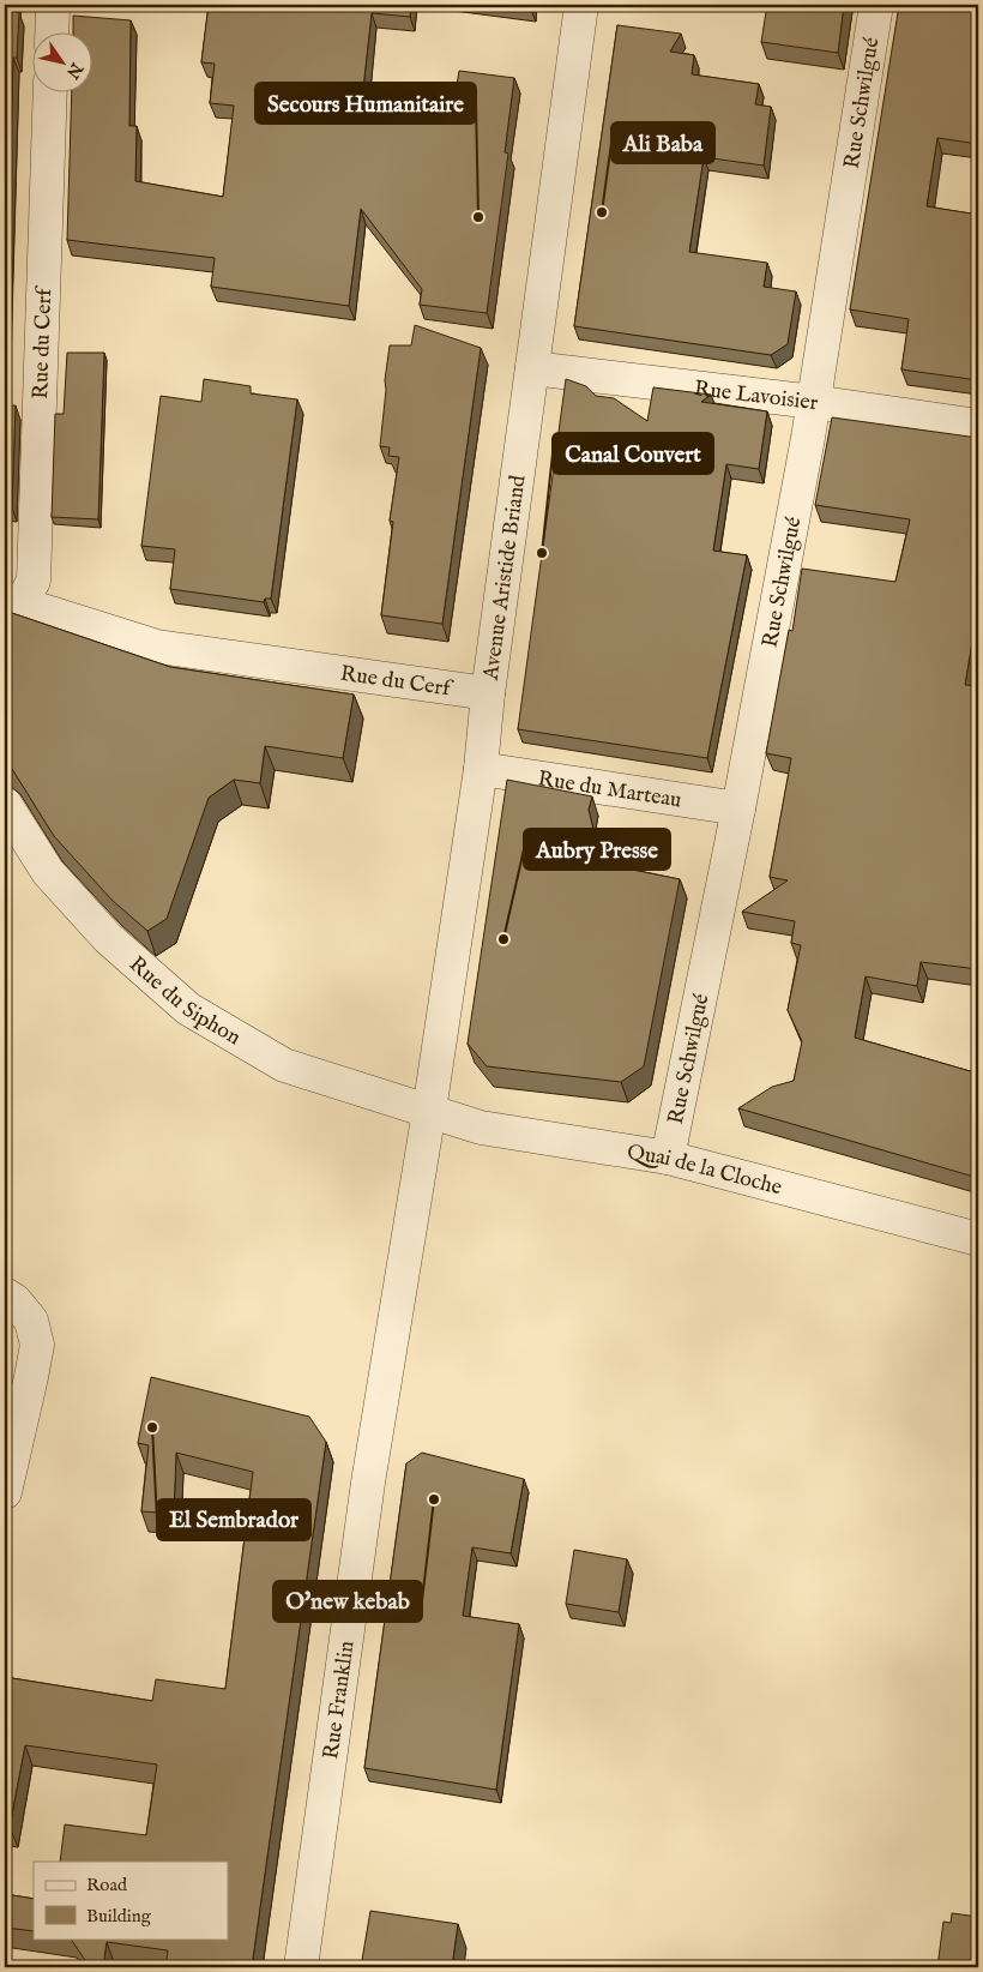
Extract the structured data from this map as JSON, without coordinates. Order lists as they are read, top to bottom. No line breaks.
{"streets":{"street":["Rue Schwilgué","Rue du Cerf","Rue Lavoisier","Avenue Aristide Briand","Rue du Marteau","Rue du Siphon","Quai de la Cloche","Rue Franklin"]},"crossings":[["Rue Schwilgué","Rue Lavoisier"],["Rue Schwilgué","Rue du Marteau"],["Rue Schwilgué","Quai de la Cloche"],["Rue du Cerf","Avenue Aristide Briand"],["Rue Lavoisier","Avenue Aristide Briand"],["Avenue Aristide Briand","Rue du Marteau"],["Avenue Aristide Briand","Rue du Siphon"],["Avenue Aristide Briand","Quai de la Cloche"],["Avenue Aristide Briand","Rue Franklin"],["Rue du Siphon","Quai de la Cloche"]],"places":["Ali Baba","Secours Humanitaire","Canal Couvert","Aubry Presse","El Sembrador","O'new kebab"],"legend":["Road","Building"],"north":"bottom right"}
